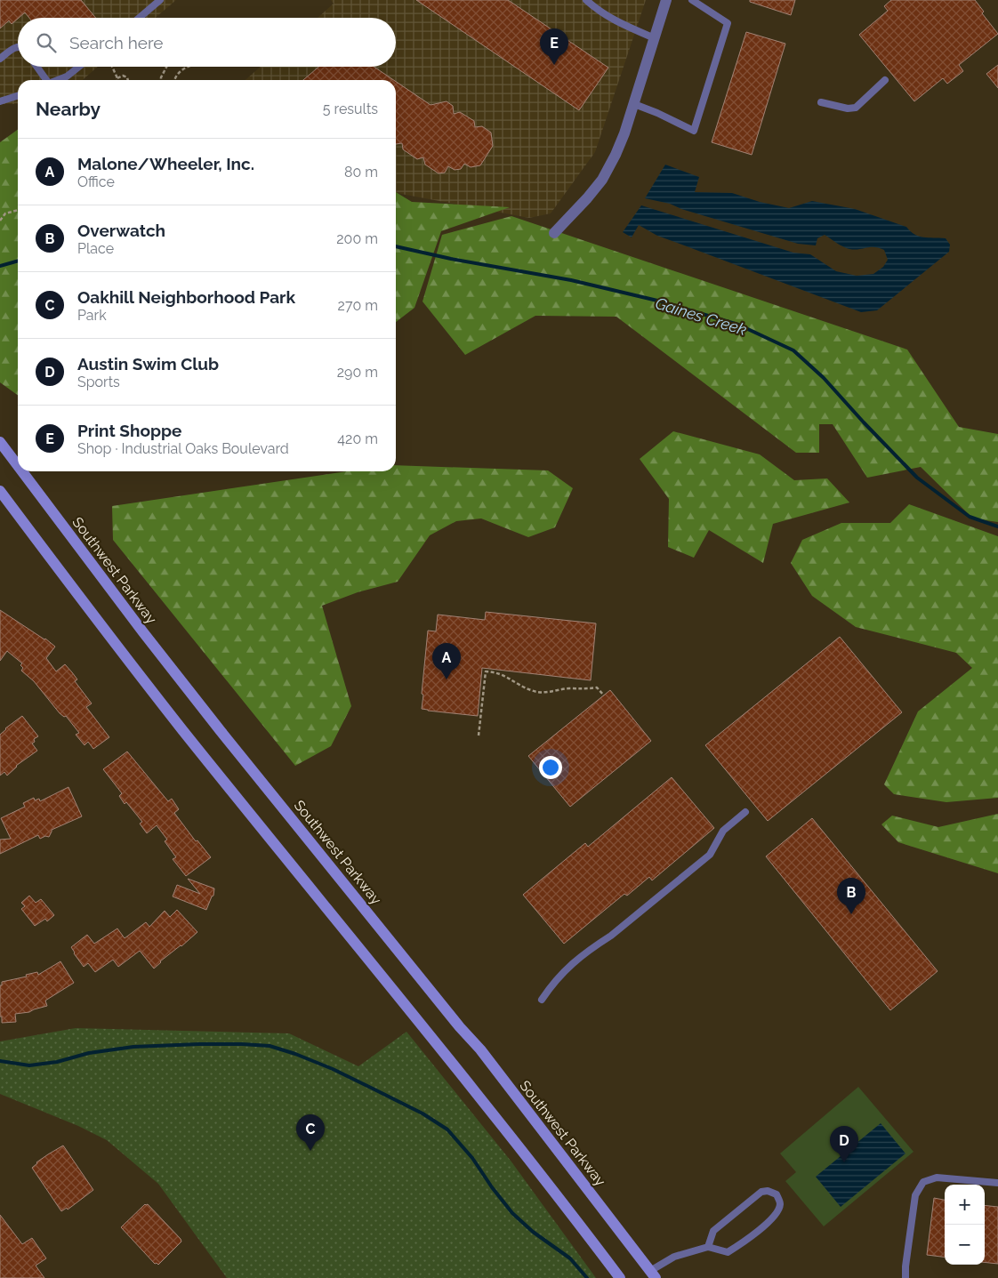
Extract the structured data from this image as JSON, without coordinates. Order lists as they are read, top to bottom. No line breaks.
{"streets":{"main road":["Southwest Parkway"]},"water":["Gaines Creek"],"page":{"search":"Search here","pins":["E","A","B","C","D"],"heading":["Nearby","5 results"],"list":[{"mark":"A","name":"Malone/Wheeler, Inc.","note":"Office","value":"80 m"},{"mark":"B","name":"Overwatch","note":"Place","value":"200 m"},{"mark":"C","name":"Oakhill Neighborhood Park","note":"Park","value":"270 m"},{"mark":"D","name":"Austin Swim Club","note":"Sports","value":"290 m"},{"mark":"E","name":"Print Shoppe","note":"Shop · Industrial Oaks Boulevard","value":"420 m"}],"map_buttons":["+","−"]}}
